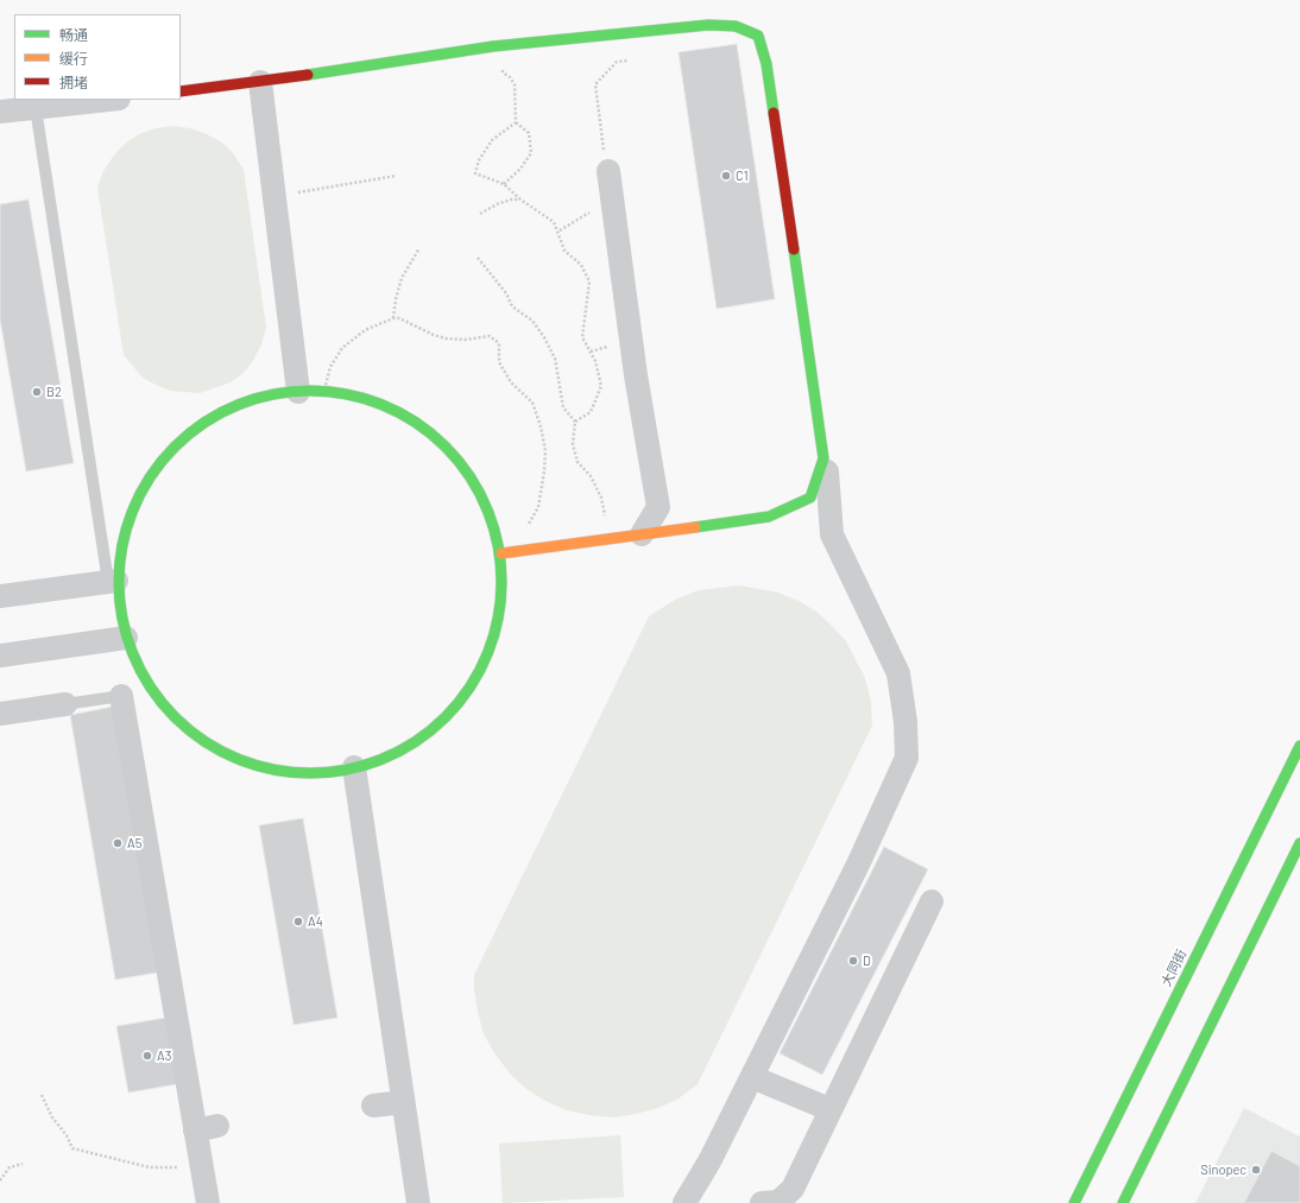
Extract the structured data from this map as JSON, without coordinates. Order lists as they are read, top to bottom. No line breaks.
{"streets":{"street":["大同街"]},"places":["C1","B2","A5","A4","D","A3","Sinopec"],"legend":["畅通","缓行","拥堵"]}
